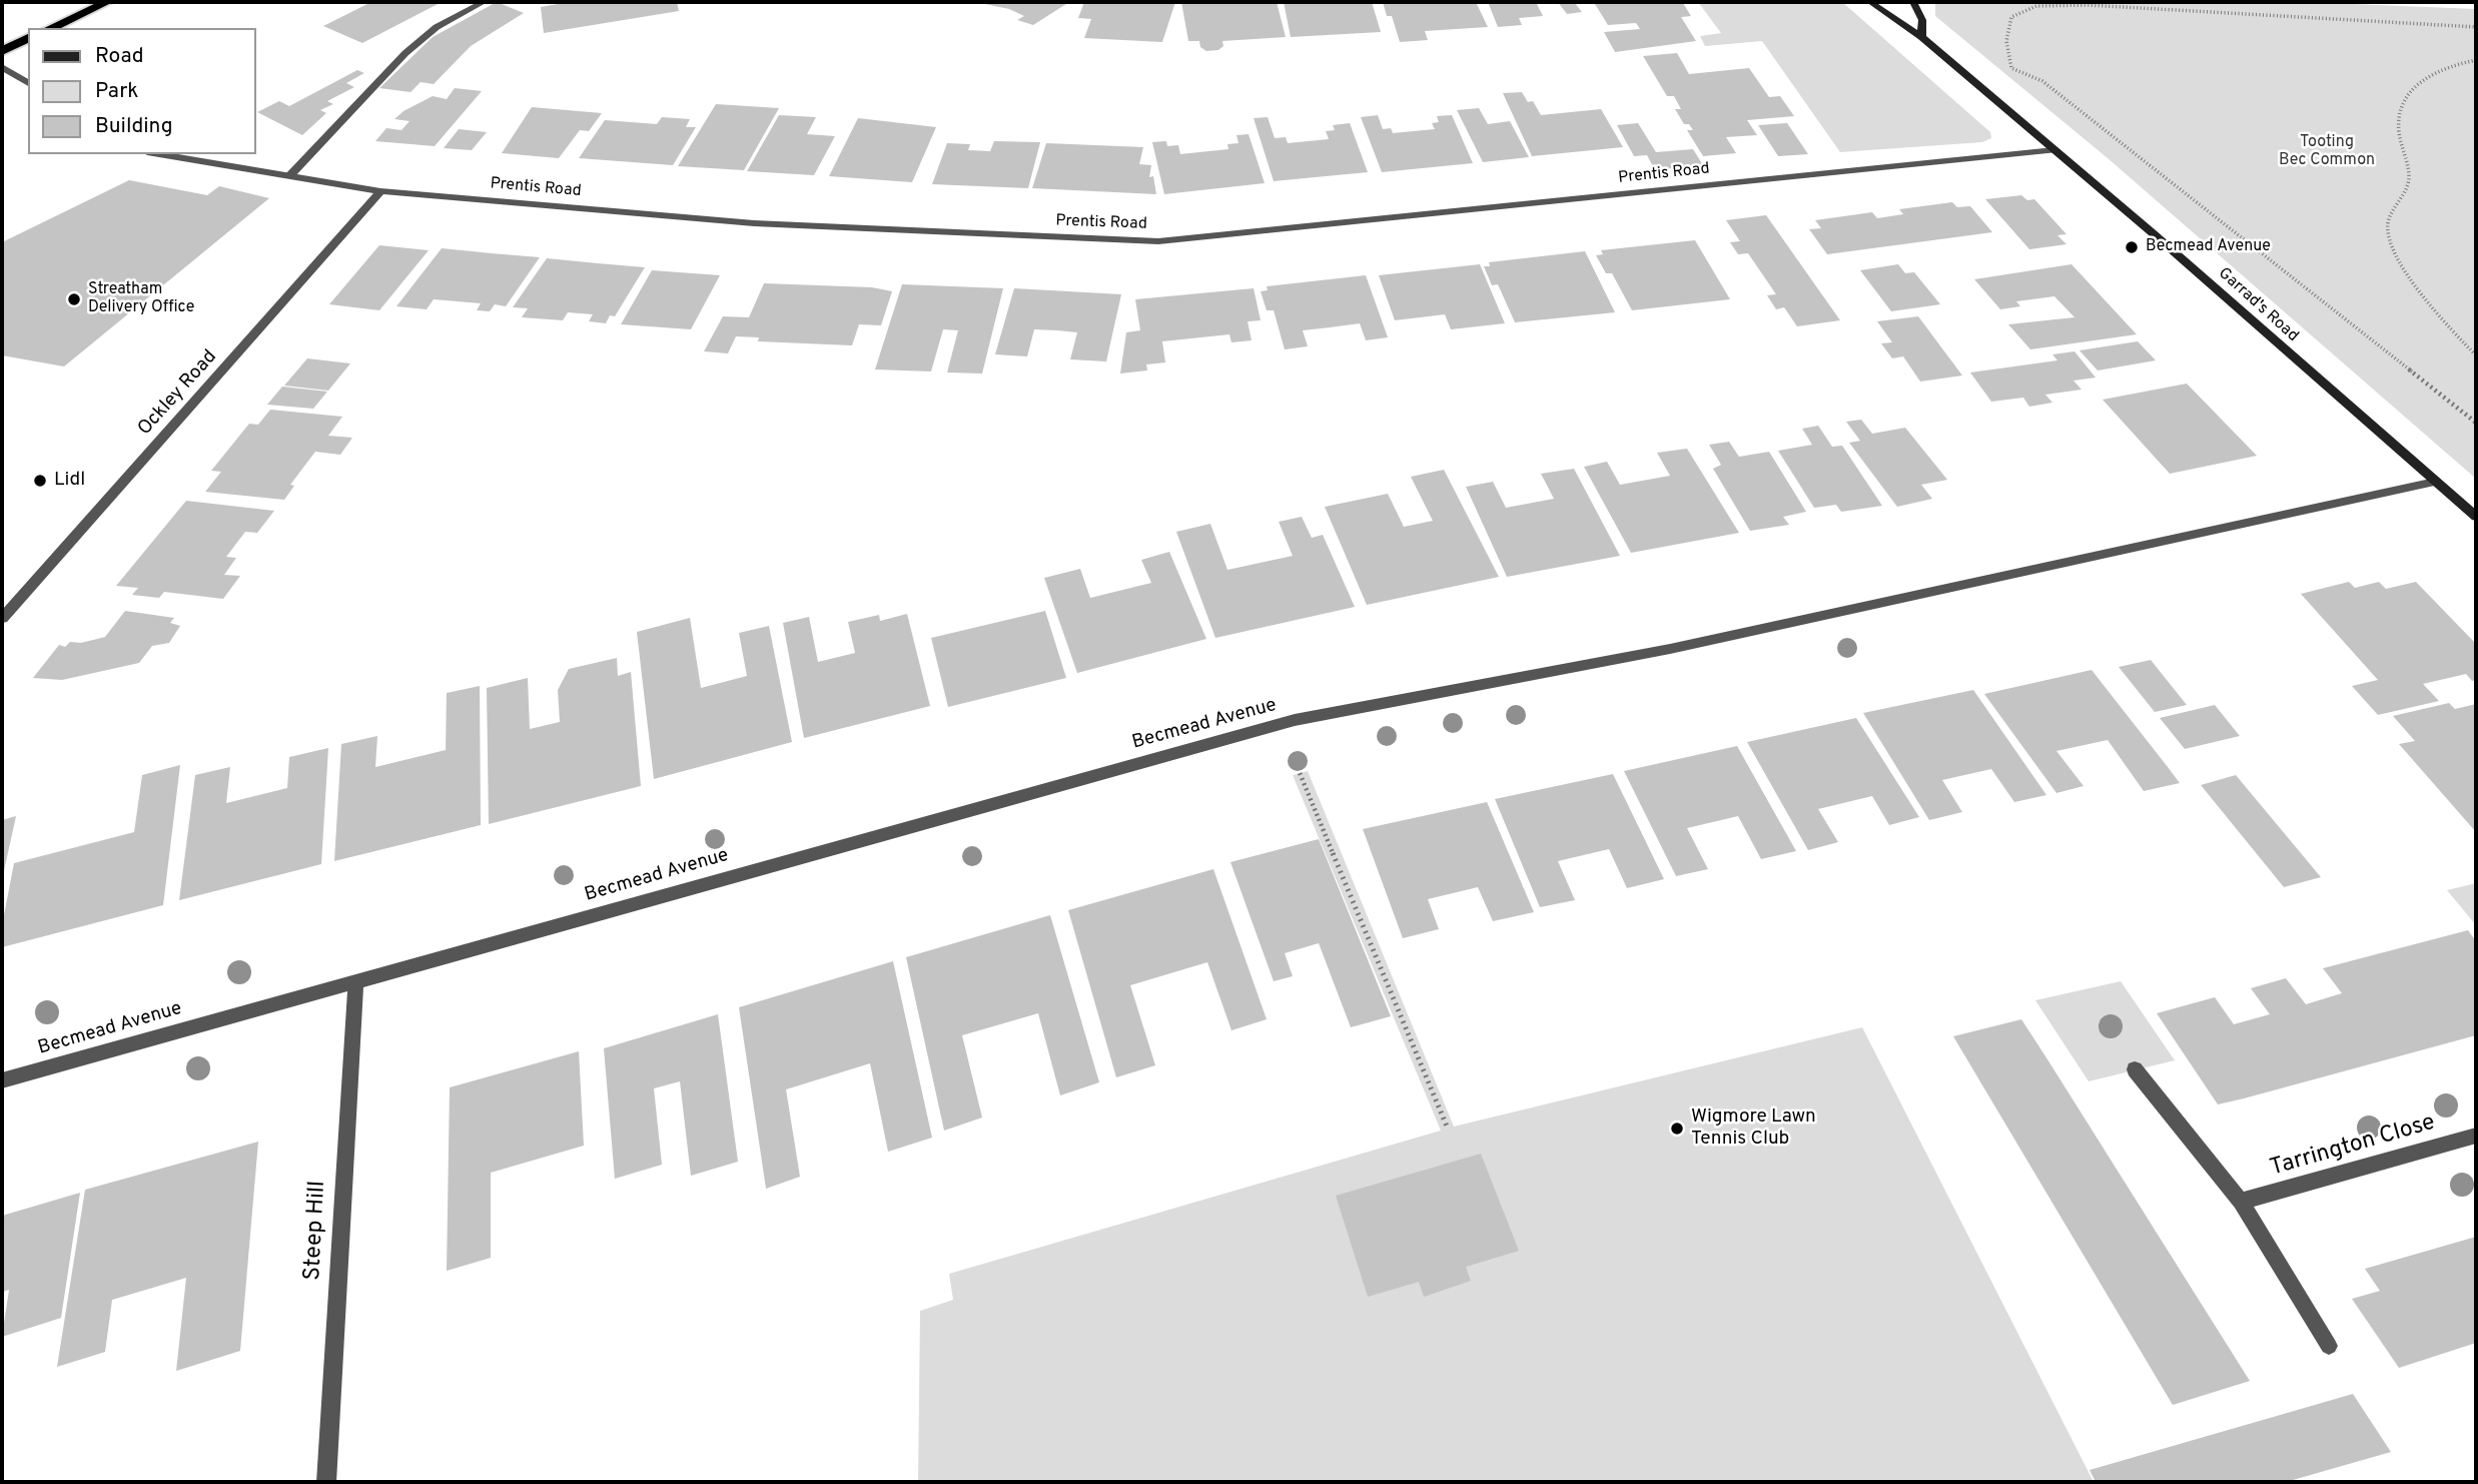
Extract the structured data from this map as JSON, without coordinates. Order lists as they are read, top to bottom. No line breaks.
{"streets":{"main road":["Garrad's Road"],"street":["Prentis Road","Ockley Road","Becmead Avenue","Tarrington Close","Steep Hill"]},"crossings":[["Prentis Road","Garrad's Road"],["Prentis Road","Ockley Road"],["Garrad's Road","Becmead Avenue"],["Becmead Avenue","Steep Hill"]],"parks":["Tooting Bec Common"],"places":["Becmead Avenue","Streatham Delivery Office","Lidl","Wigmore Lawn Tennis Club"],"legend":["Road","Park","Building"]}
